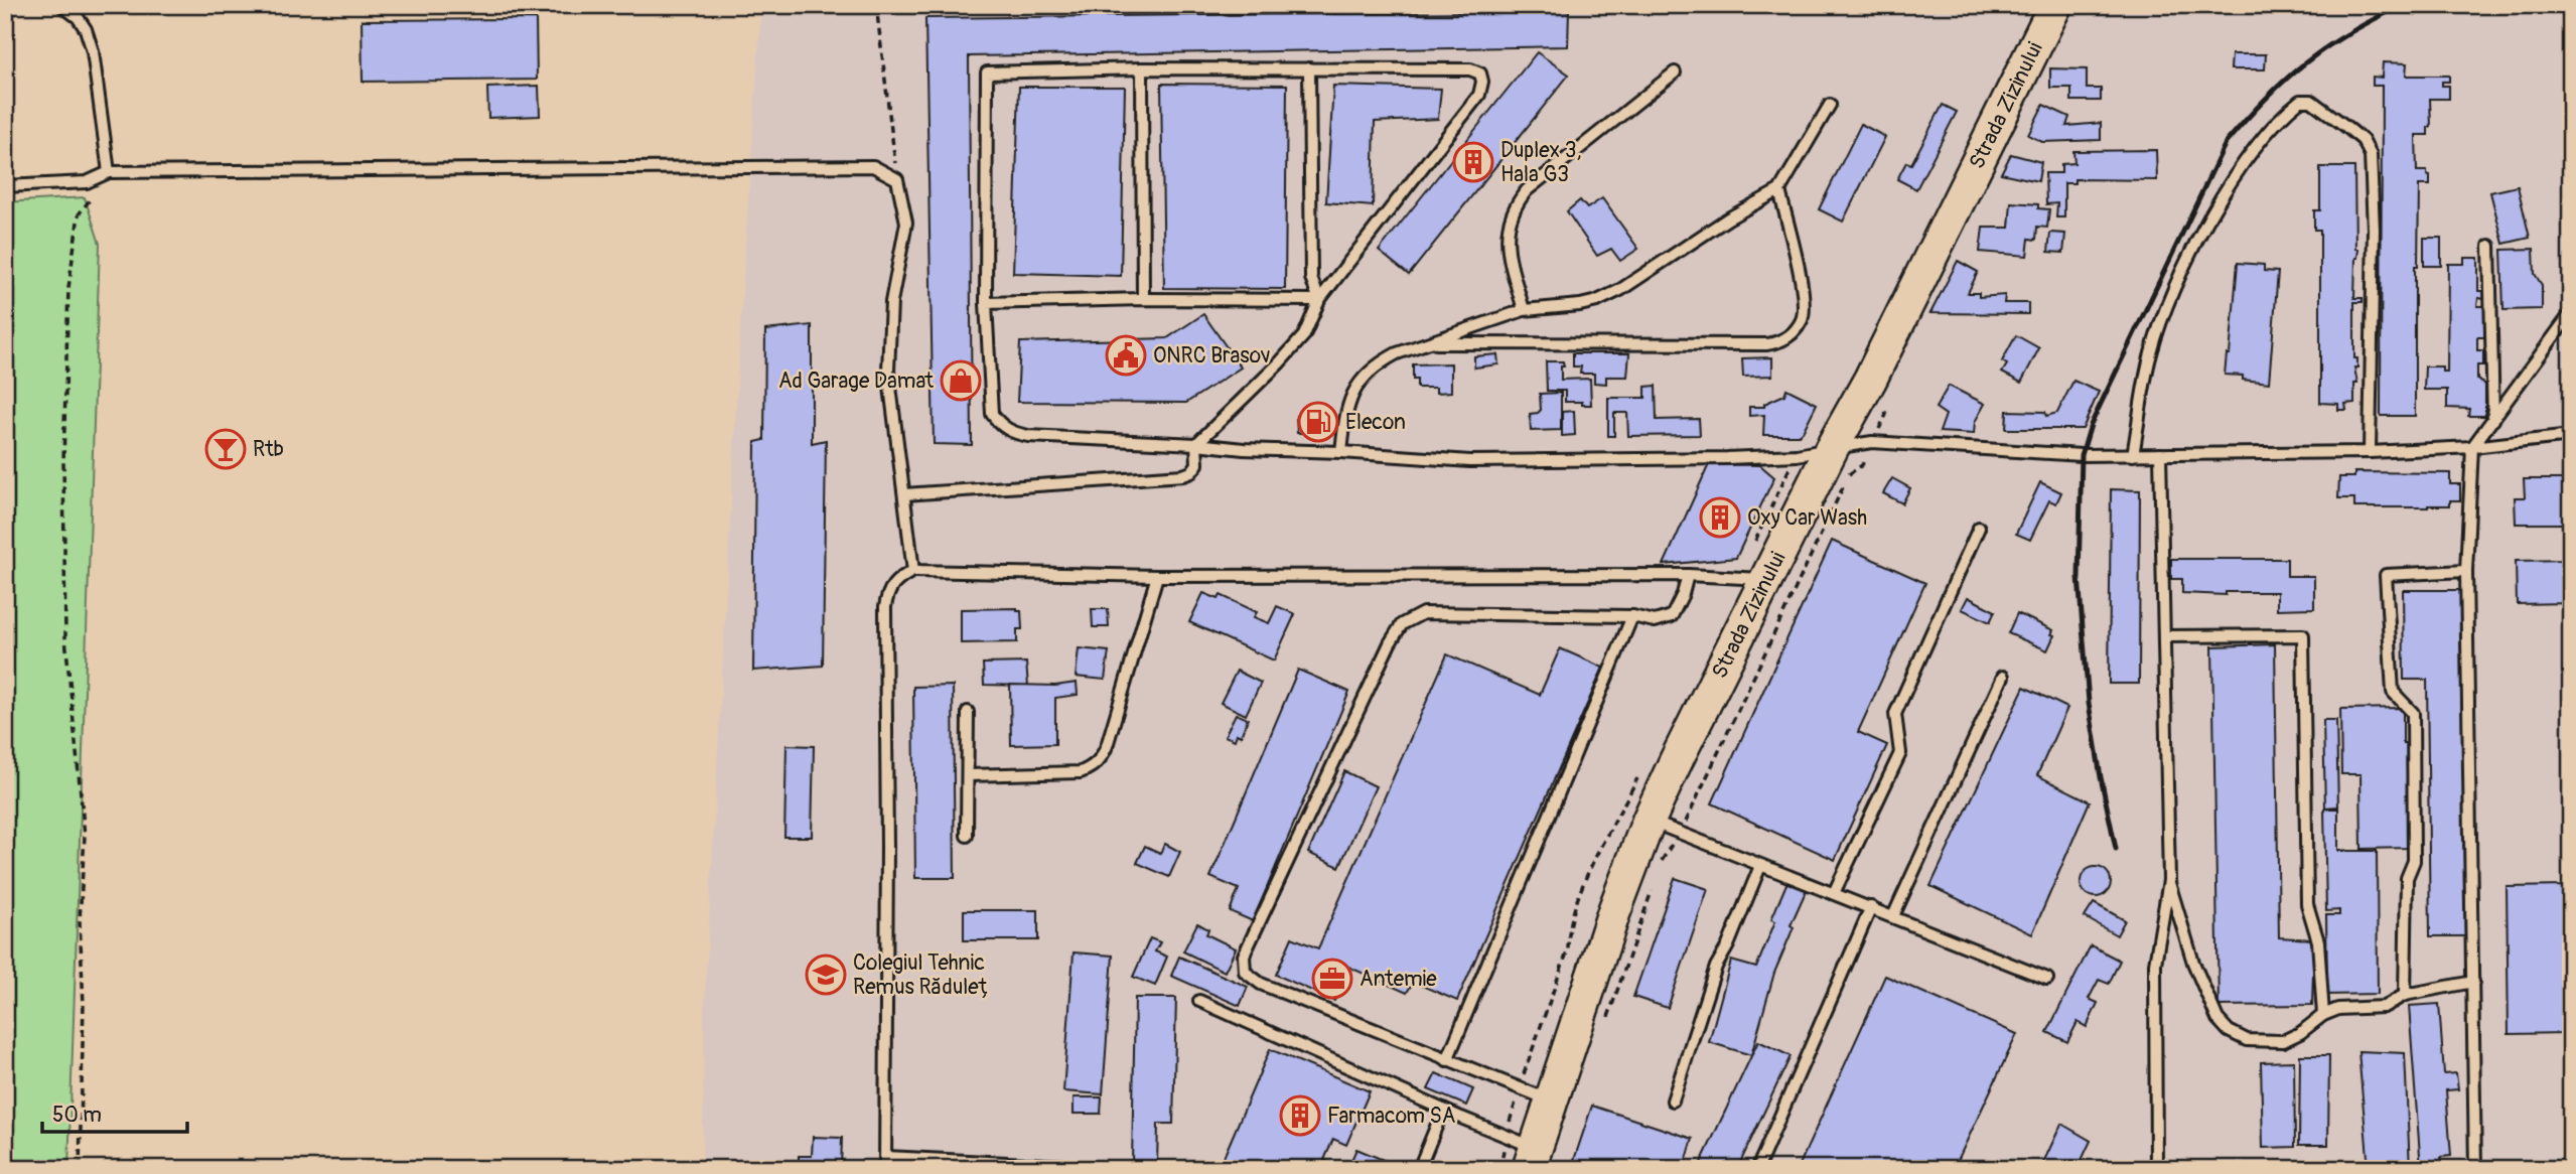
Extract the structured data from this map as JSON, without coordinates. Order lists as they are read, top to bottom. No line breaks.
{"streets":{"main road":["Strada Zizinului"]},"places":{"building":["Duplex 3, Hala G3","Oxy Car Wash","Farmacom SA"],"public building":["ONRC Brasov"],"shop":["Ad Garage Damat"],"fuel station":["Elecon"],"bar":["Rtb"],"school or university":["Colegiul Tehnic Remus Răduleț"],"office":["Antemie"]},"scale_bar":"50 m"}
